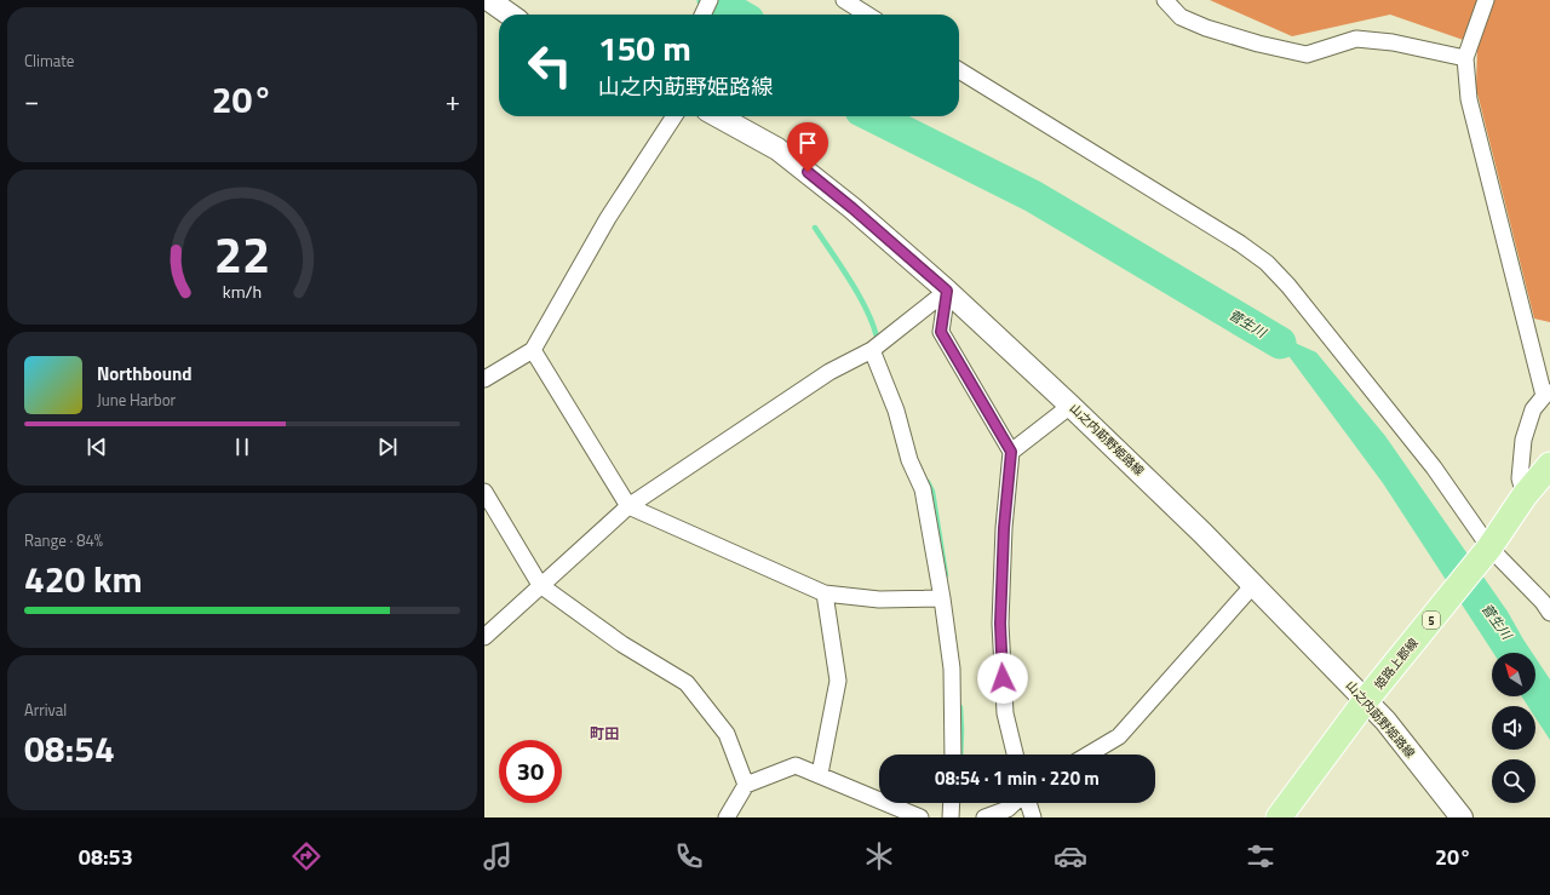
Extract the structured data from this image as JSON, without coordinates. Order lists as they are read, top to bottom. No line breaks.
{"streets":{"main road":["山之内莇野姫路線","5","姫路上郡線"]},"crossings":[["山之内莇野姫路線","姫路上郡線"]],"districts":["町田"],"water":["菅生川"],"north":"top left","page":{"tile":["Climate",["Range · 84%","420 km"],["Arrival","08:54"]],"turn":["150 m","山之内莇野姫路線"],"heat":["−","20°","+"],"song":["Northbound","June Harbor"],"limit":"30","trip":"08:54 · 1 min · 220 m","tabs":["08:53","20°"],"gauge":["22","km/h"]}}
